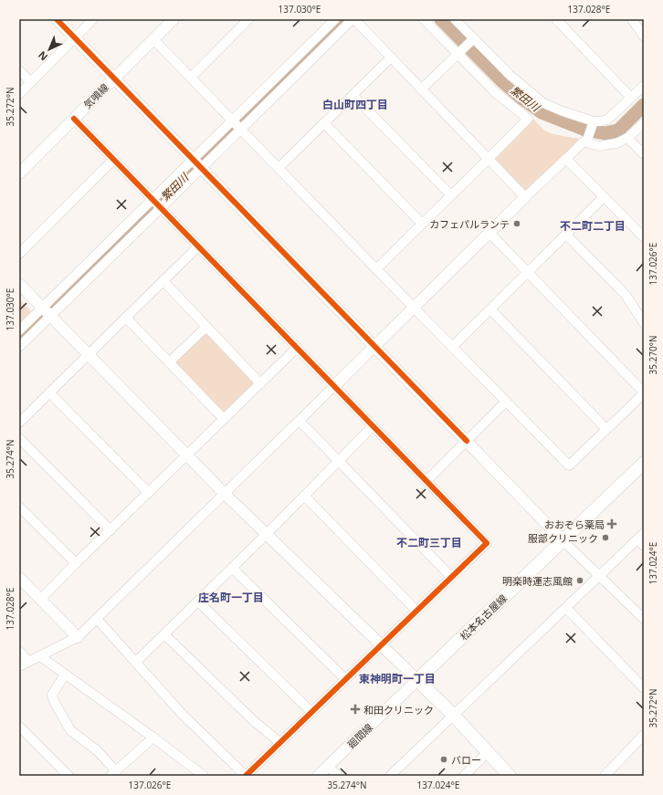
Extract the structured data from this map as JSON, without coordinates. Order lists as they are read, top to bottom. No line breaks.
{"streets":{"main road":["松本名古屋線"],"street":["気噴線","廻間線"]},"crossings":[["松本名古屋線","廻間線"]],"districts":["白山町四丁目","不二町二丁目","不二町三丁目","庄名町一丁目","東神明町一丁目"],"water":["繁田川"],"places":{"other":["カフェパルランテ","服部クリニック","明楽時運志風館","バロー"],"health":["おおぞら薬局","和田クリニック"]},"north":"bottom left","coordinates":["137.030°E","137.028°E","35.272°N","137.026°E","35.270°N","35.274°N","137.024°E"]}
